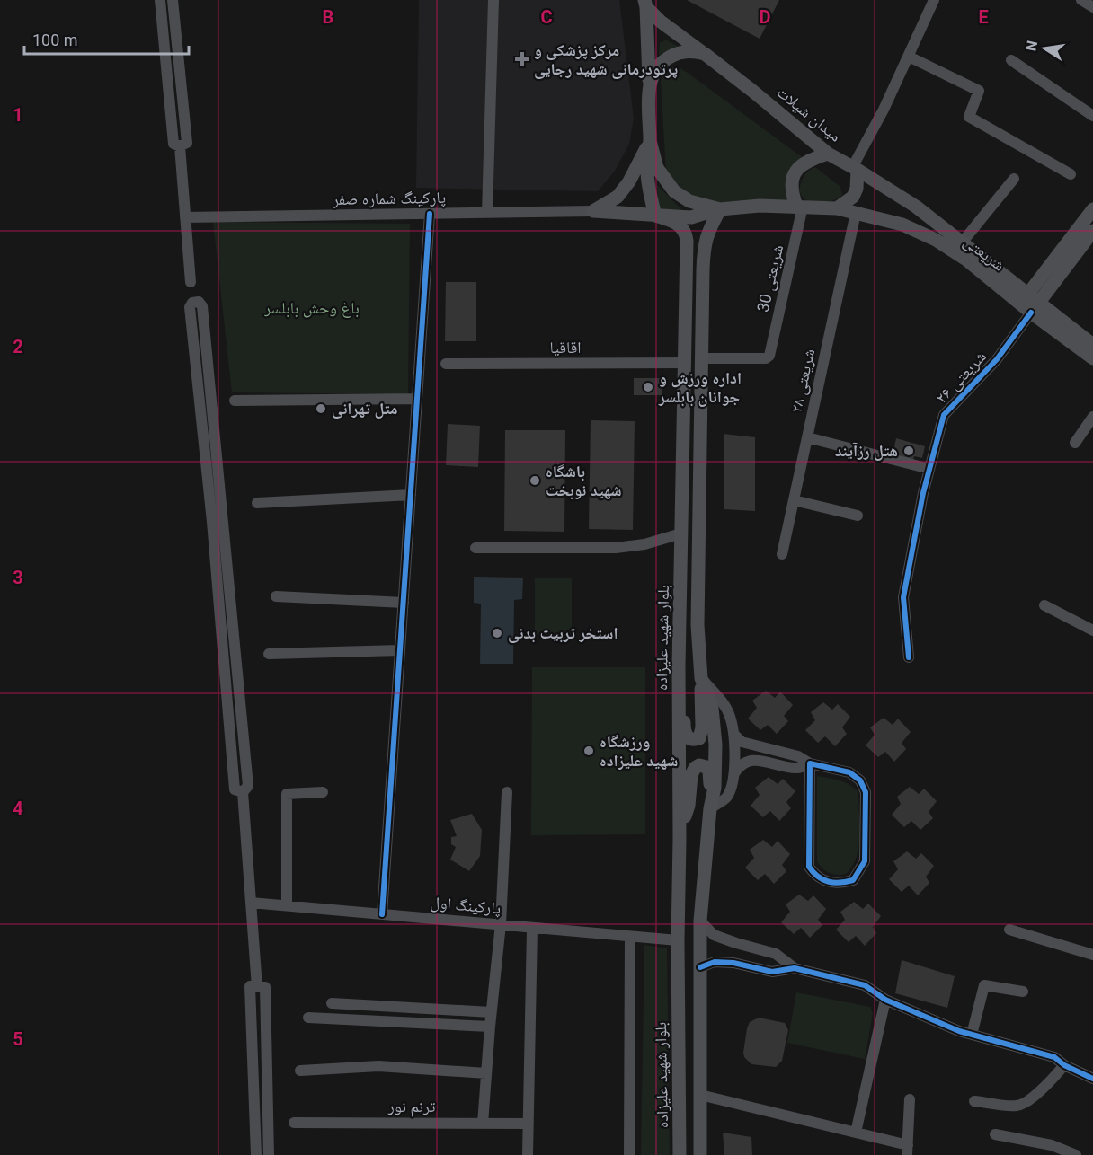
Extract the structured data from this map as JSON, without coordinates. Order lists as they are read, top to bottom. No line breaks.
{"streets":{"main road":["میدان شیلات","شریعتی","بلوار شهید علیزاده"],"street":["پارکینگ شماره صفر","شریعتی 30","اقاقیا","شریعتی ۲۶","شریعتی ۲۸","پارکینگ اول","ترنم نور"]},"crossings":[["میدان شیلات","شریعتی"],["میدان شیلات","شریعتی 30"],["شریعتی","شریعتی 30"],["شریعتی","شریعتی ۲۶"],["شریعتی","شریعتی ۲۸"],["اقاقیا","بلوار شهید علیزاده"],["بلوار شهید علیزاده","پارکینگ اول"]],"parks":["باغ وحش بابلسر"],"places":{"health":["مرکز پزشکی و پرتودرمانی شهید رجایی"],"other":["اداره ورزش و جوانان بابلسر","متل تهرانی","هتل رزآیند","باشگاه شهید نوبخت","استخر تربیت بدنی","ورزشگاه شهید علیزاده"]},"scale_bar":"100 m","north":"left","grid":{"columns":["B","C","D","E"],"rows":["1","2","3","4","5"]}}
